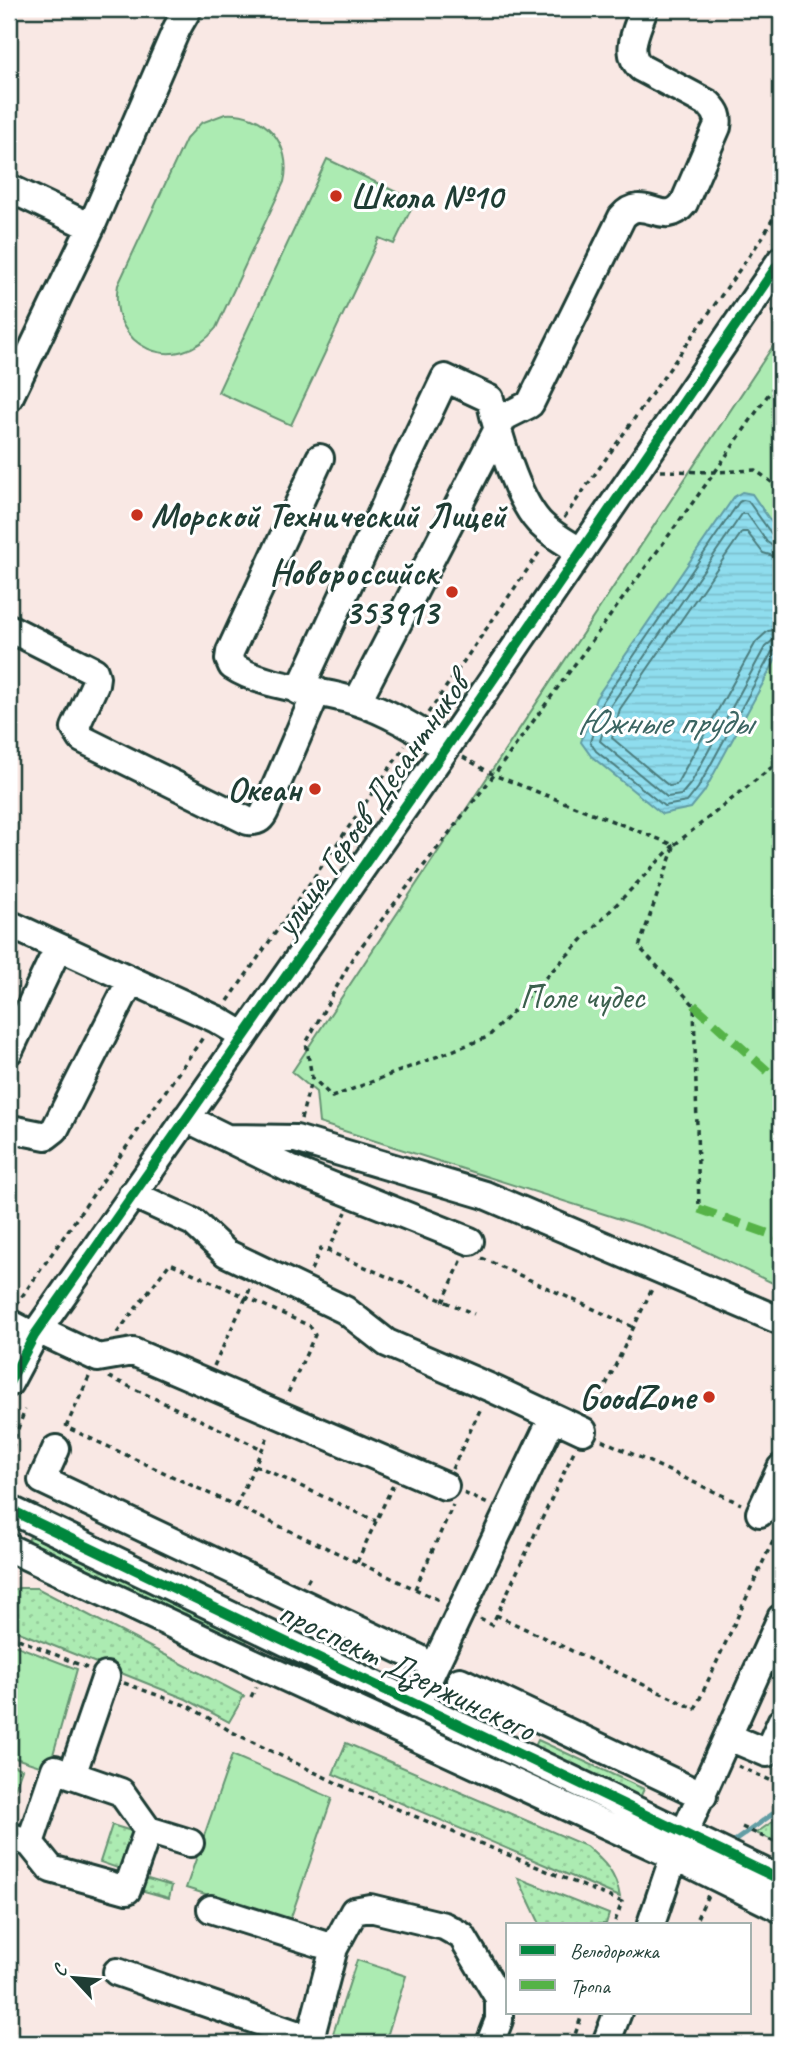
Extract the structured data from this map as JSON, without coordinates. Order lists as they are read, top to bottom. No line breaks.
{"streets":{"street":["улица Героев Десантников","проспект Дзержинского"]},"water":["Южные пруды"],"parks":["Поле чудес"],"places":["Школа №10","Морской Технический Лицей","Новороссийск 353913","Океан","GoodZone"],"legend":["Велодорожка","Тропа"],"north":"top left"}
